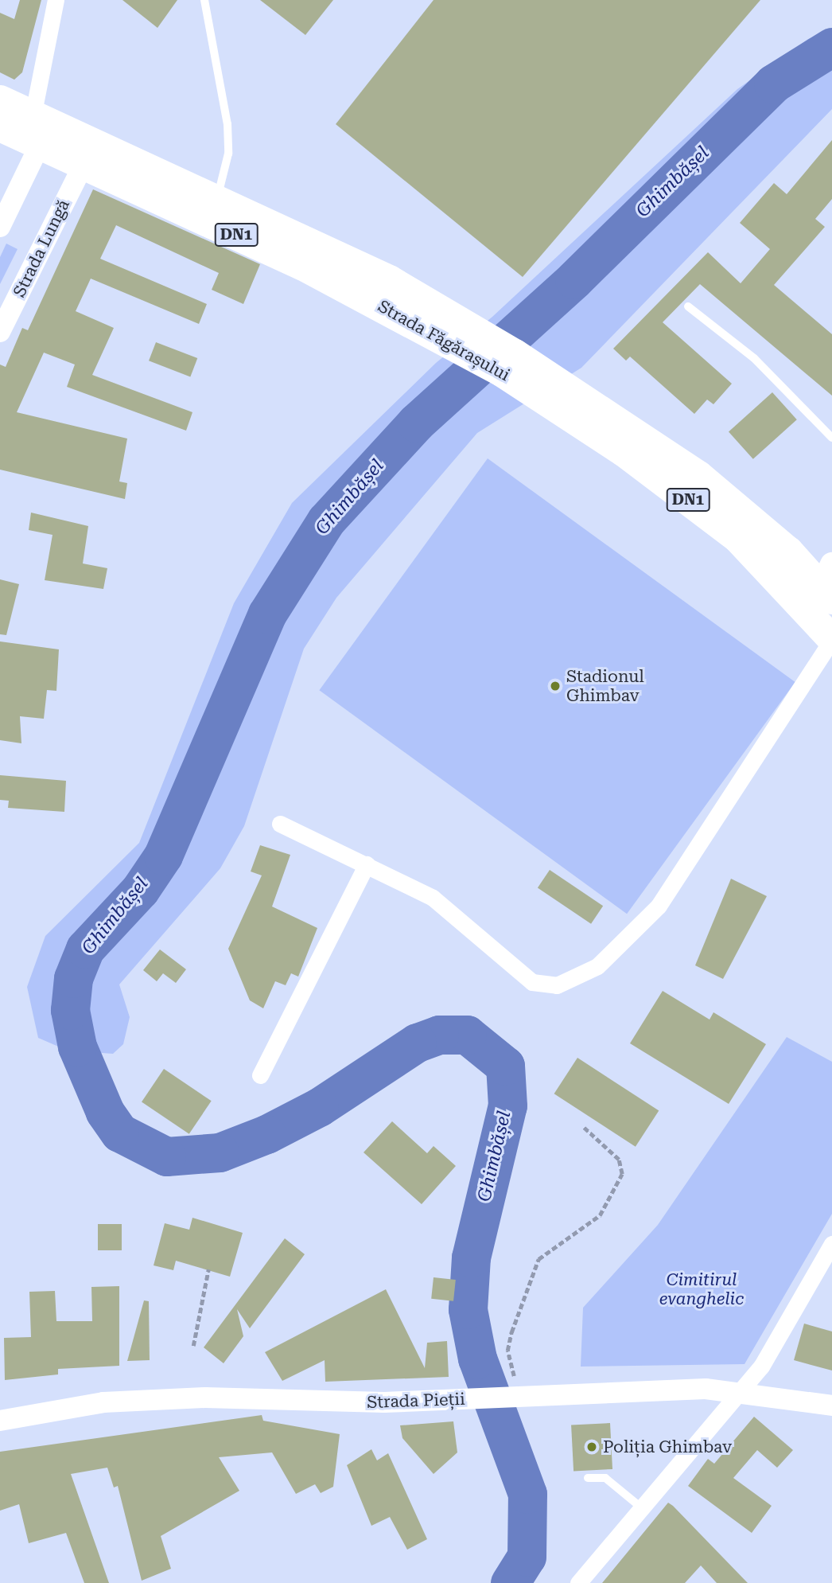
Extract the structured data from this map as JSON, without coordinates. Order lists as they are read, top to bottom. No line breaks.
{"streets":{"highway":["DN1","Strada Făgărașului"],"street":["Strada Lungă","Strada Pieții"]},"crossings":[["Strada Lungă","Strada Făgărașului"]],"water":["Ghimbășel"],"parks":["Cimitirul evanghelic"],"places":["Stadionul Ghimbav","Poliția Ghimbav"]}
